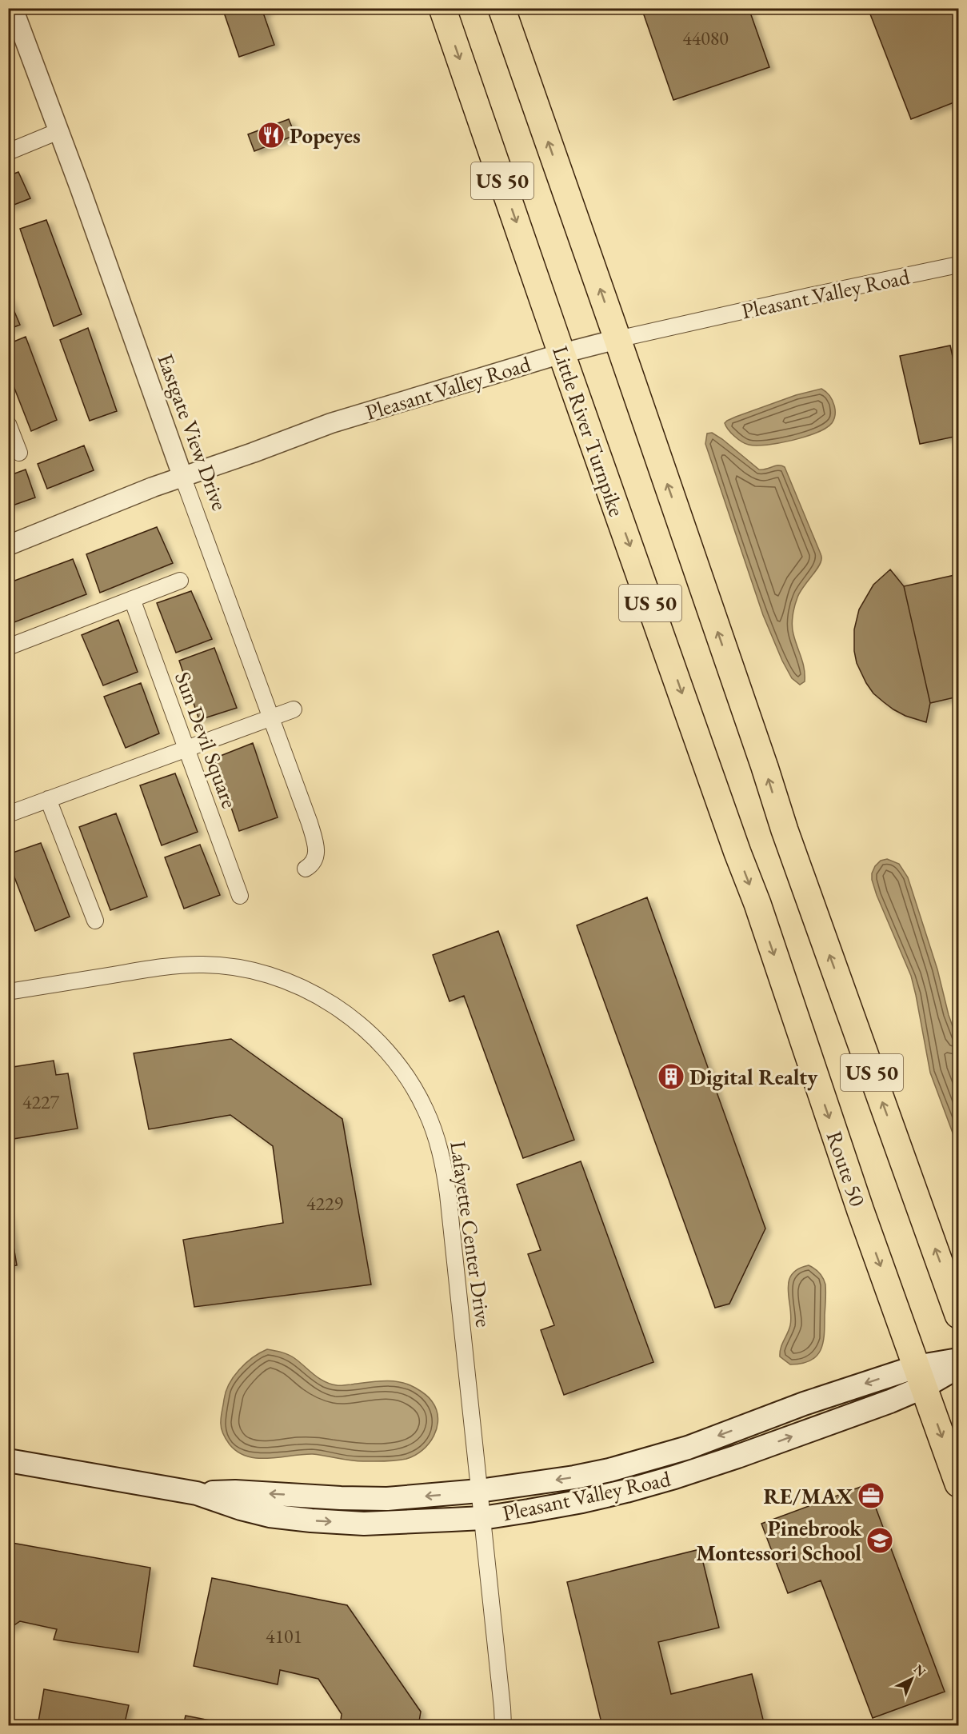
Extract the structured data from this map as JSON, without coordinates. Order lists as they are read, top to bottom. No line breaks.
{"streets":{"highway":["US 50","Little River Turnpike","Route 50"],"main road":["Pleasant Valley Road"],"street":["Eastgate View Drive","Sun Devil Square","Lafayette Center Drive"]},"crossings":[["US 50","Pleasant Valley Road"],["Pleasant Valley Road","Little River Turnpike"],["Pleasant Valley Road","Eastgate View Drive"],["Pleasant Valley Road","Route 50"],["Pleasant Valley Road","Lafayette Center Drive"],["Little River Turnpike","Route 50"]],"places":{"restaurant":["Popeyes"],"building":["Digital Realty"],"office":["RE/MAX"],"school or university":["Pinebrook Montessori School"]},"house_numbers":["44080","4227","4229","4101"],"north":"top right"}
